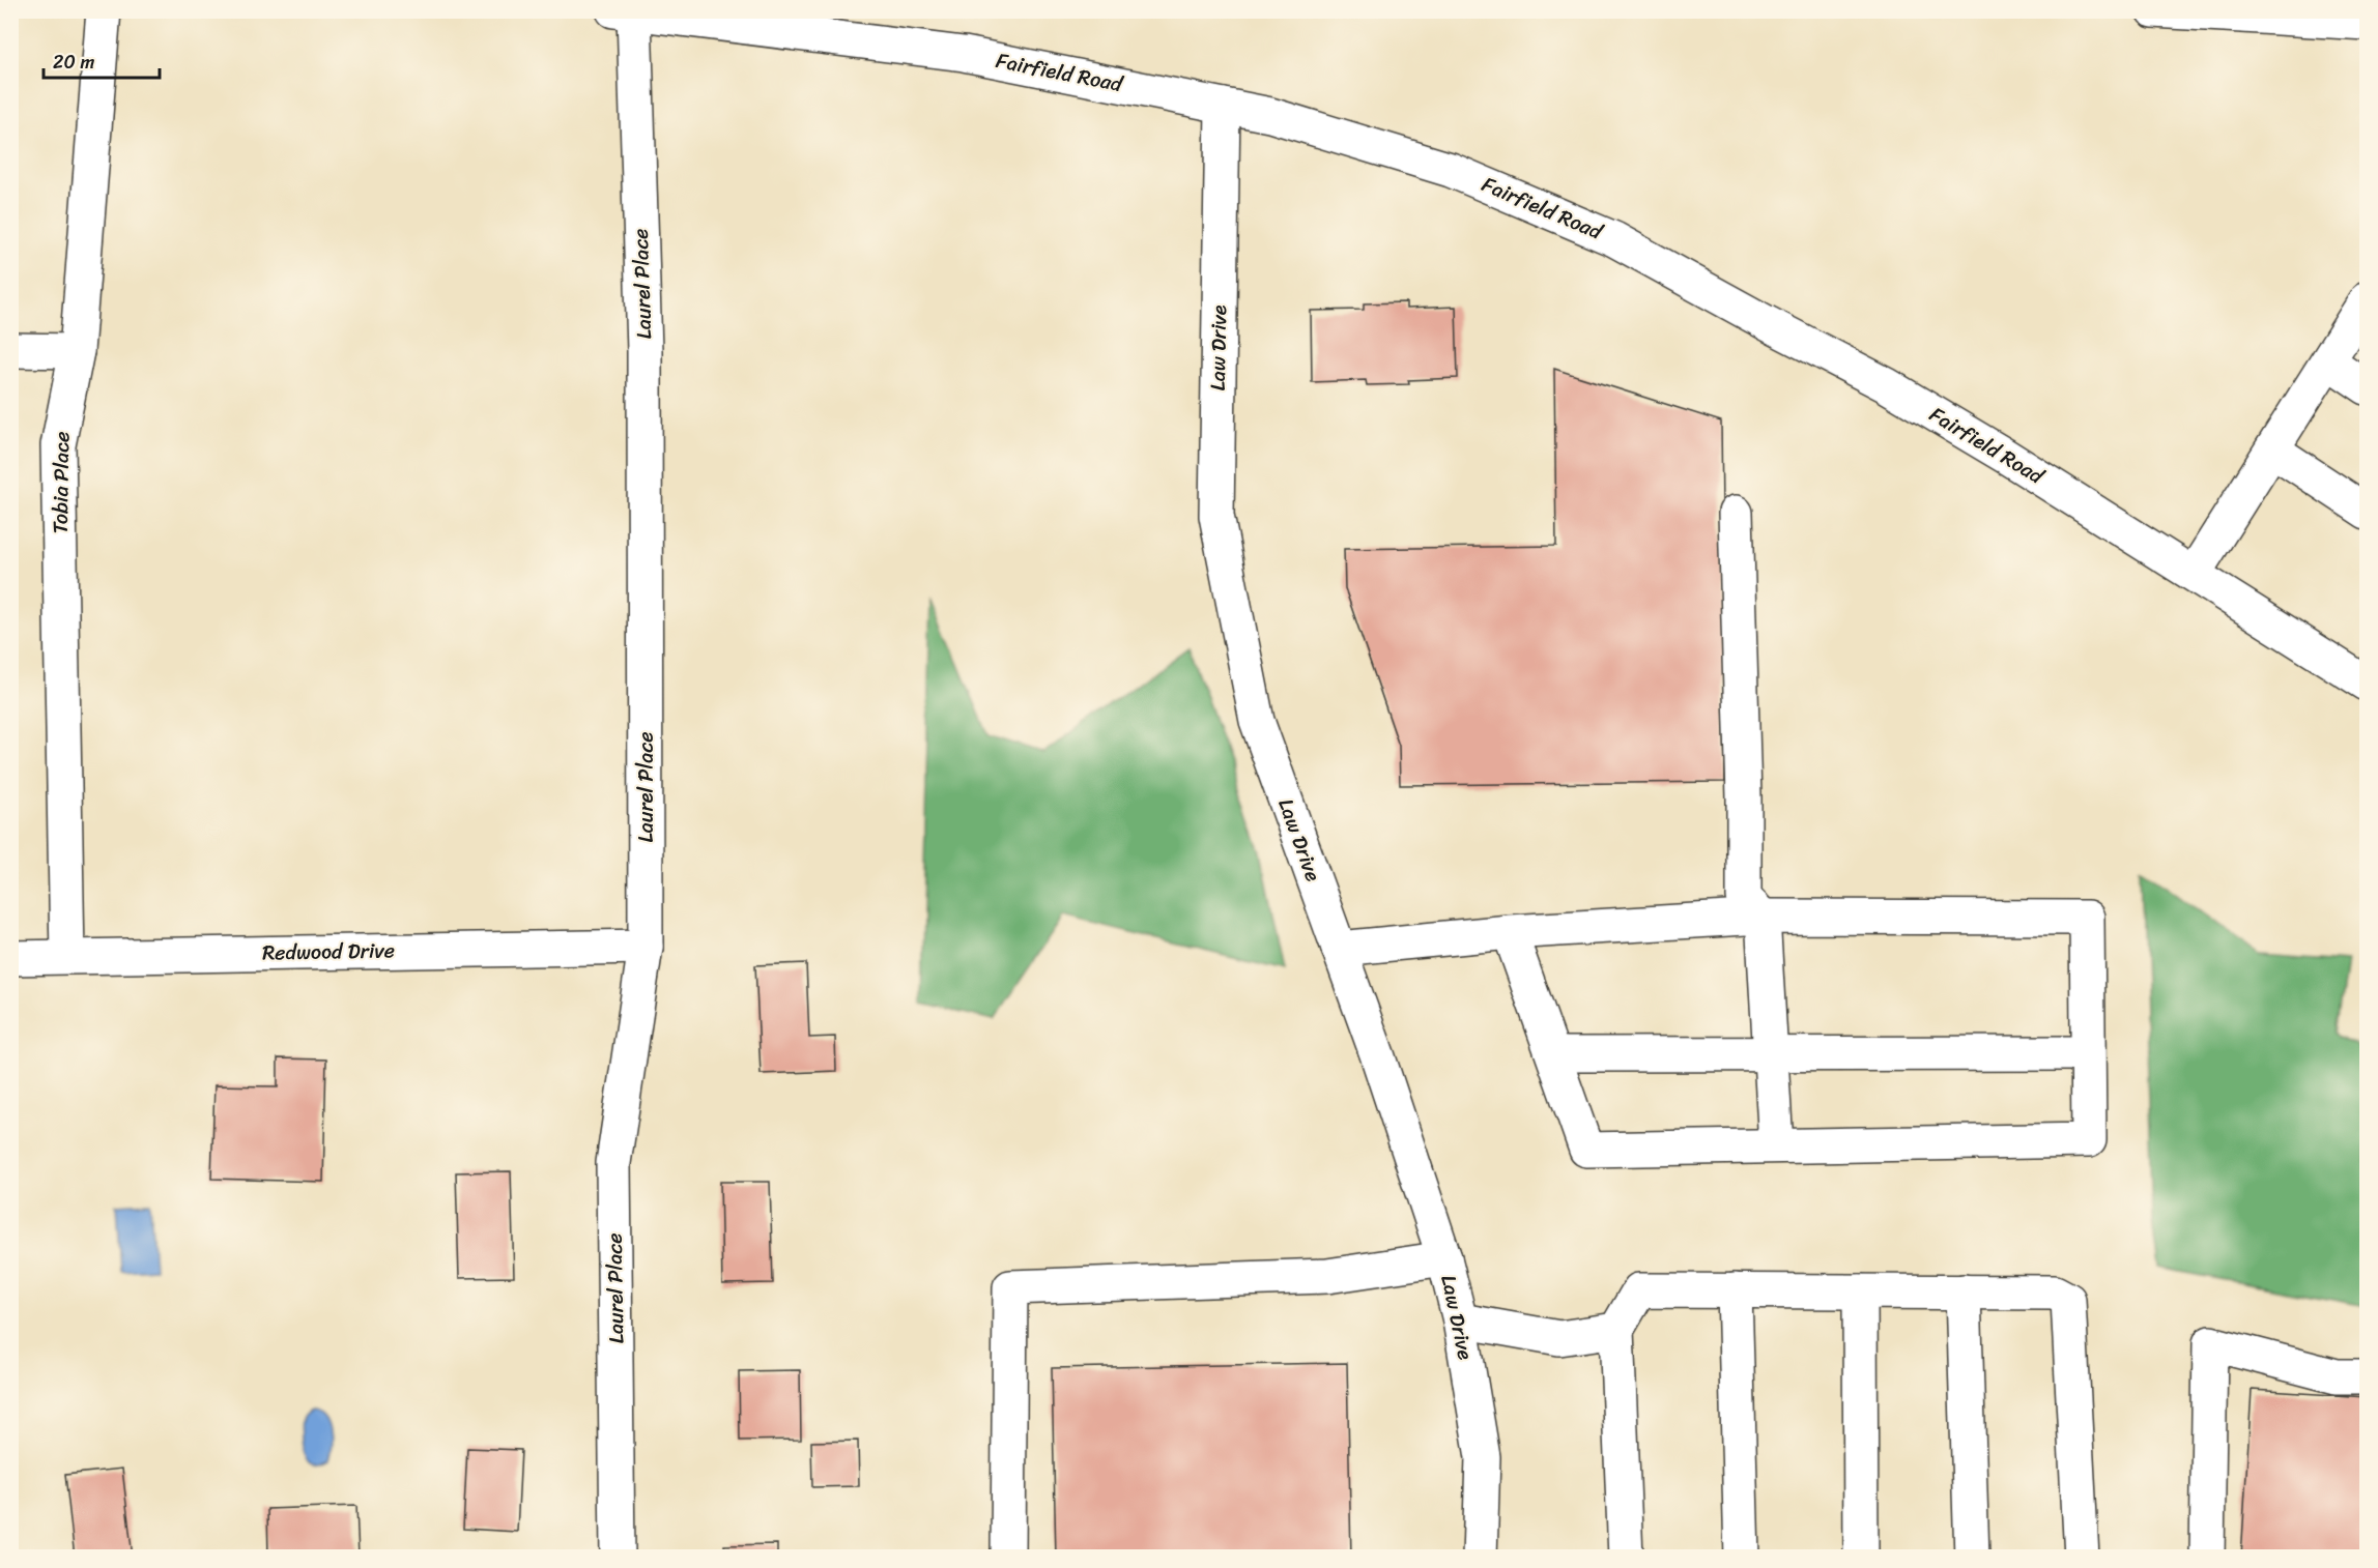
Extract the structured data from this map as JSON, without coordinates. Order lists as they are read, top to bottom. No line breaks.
{"streets":{"main road":["Fairfield Road","Laurel Place","Law Drive","Tobia Place","Redwood Drive"]},"crossings":[["Fairfield Road","Laurel Place"],["Fairfield Road","Law Drive"],["Laurel Place","Redwood Drive"],["Tobia Place","Redwood Drive"]],"scale_bar":"20 m"}
